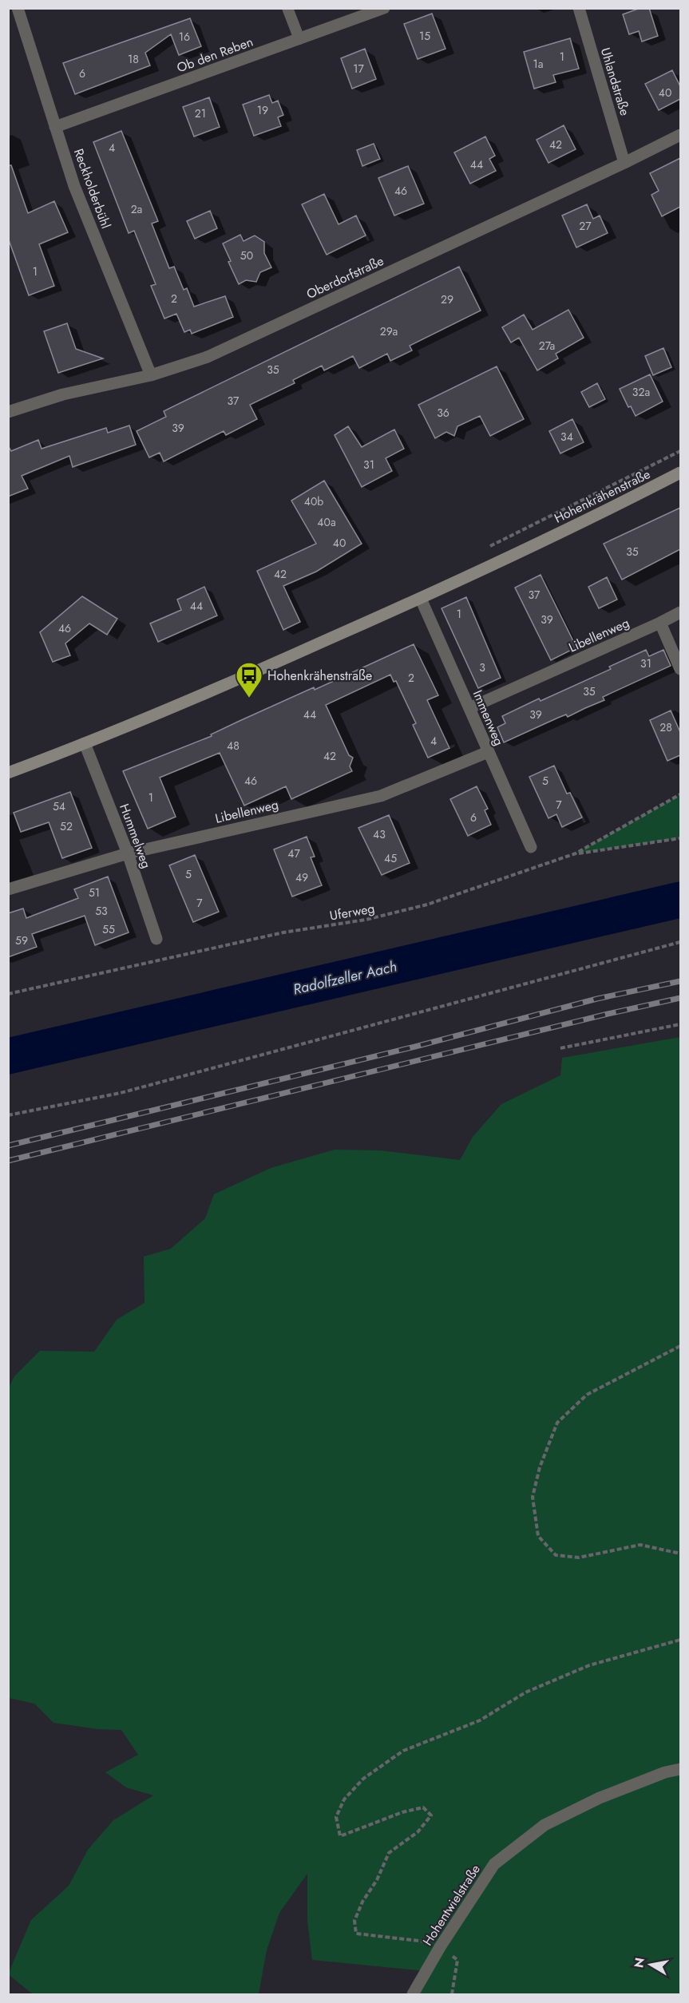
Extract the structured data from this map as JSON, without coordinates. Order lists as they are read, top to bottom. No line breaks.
{"streets":{"main road":["Hohenkrähenstraße"],"street":["Ob den Reben","Uhlandstraße","Reckholderbühl","Oberdorfstraße","Libellenweg","Immenweg","Hummelweg","Hohentwielstraße"],"path":["Uferweg"]},"crossings":[["Ob den Reben","Reckholderbühl"],["Uhlandstraße","Oberdorfstraße"],["Reckholderbühl","Oberdorfstraße"],["Hohenkrähenstraße","Immenweg"],["Hohenkrähenstraße","Hummelweg"],["Libellenweg","Immenweg"],["Libellenweg","Hummelweg"]],"water":["Radolfzeller Aach"],"places":{"bus stop":["Hohenkrähenstraße"]},"house_numbers":["15","16","1","18","1a","17","6","40","19","21","42","4","44","46","2a","27","50","1","2","29","29a","27a","35","32a","37","36","39","34","31","40b","40a","40","35","42","37","44","1","39","46","31","3","2","35","44","39","28","4","48","42","46","5","1","7","54","6","52","43","47","45","5","49","51","7","53","55","59"],"north":"left"}
